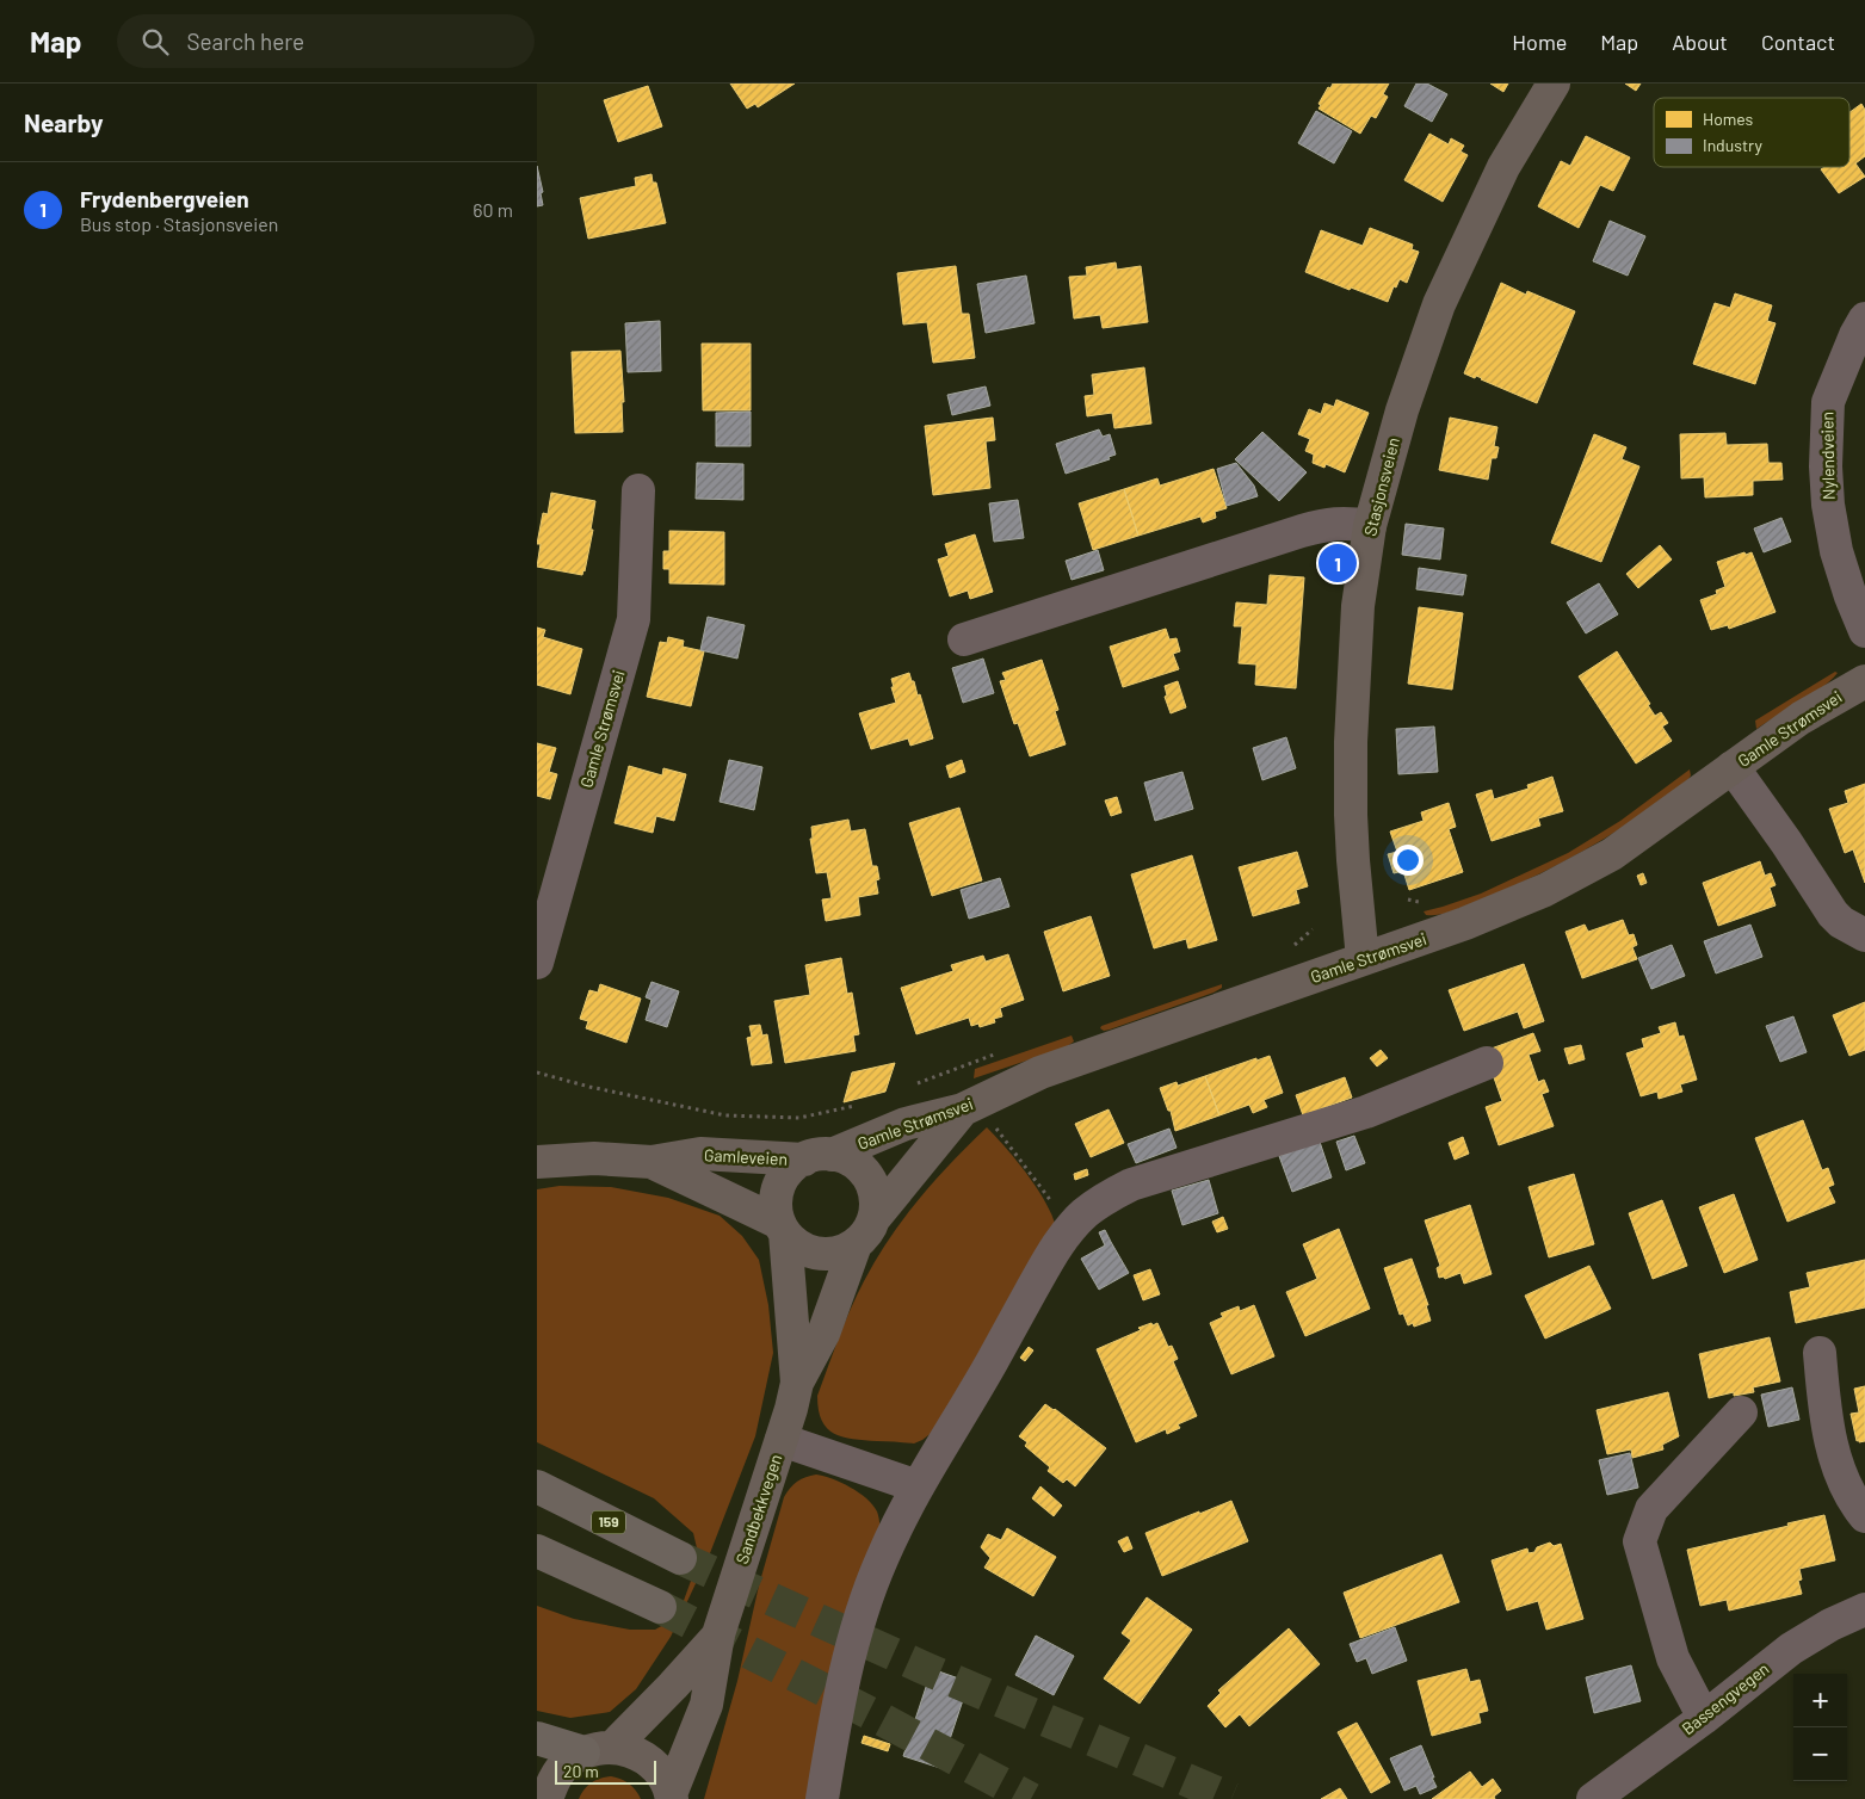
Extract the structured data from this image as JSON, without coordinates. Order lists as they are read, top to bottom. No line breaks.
{"streets":{"highway":["159"],"main road":["Stasjonsveien","Gamle Strømsvei","Gamleveien","Sandbekkvegen"],"street":["Nylendveien","Bassengvegen"]},"crossings":[["Stasjonsveien","Gamle Strømsvei"],["Gamle Strømsvei","Gamleveien"],["Gamle Strømsvei","Sandbekkvegen"],["Gamleveien","Sandbekkvegen"]],"legend":["Homes","Industry"],"scale_bar":"20 m","page":{"header":"Map","search":"Search here","nav":["Home","Map","About","Contact"],"heading":"Nearby","list":[{"mark":"1","name":"Frydenbergveien","note":"Bus stop · Stasjonsveien","value":"60 m"}],"pins":"1","map_buttons":["+","−"],"scale":"20 m"}}
